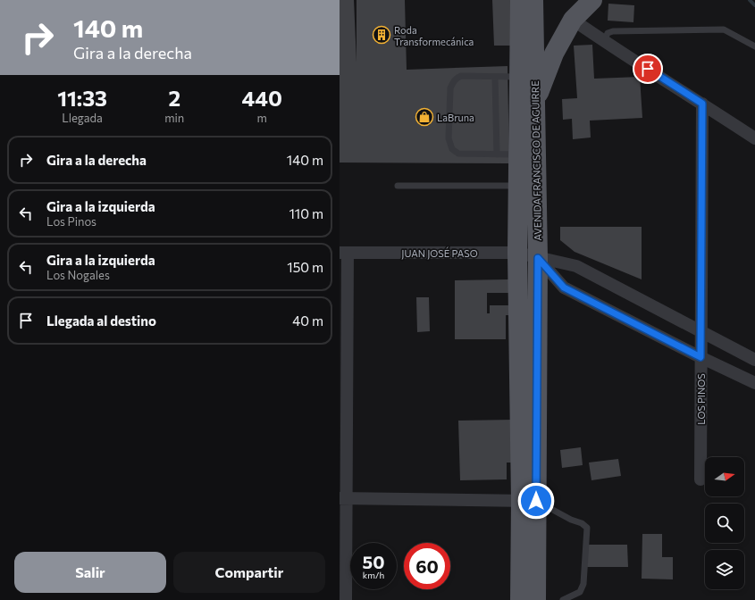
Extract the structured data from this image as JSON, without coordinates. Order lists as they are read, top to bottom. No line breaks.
{"streets":{"main road":["AVENIDA FRANCISCO DE AGUIRRE"],"street":["JUAN JOSÉ PASO","LOS PINOS"]},"crossings":[["AVENIDA FRANCISCO DE AGUIRRE","JUAN JOSÉ PASO"],["JUAN JOSÉ PASO","LOS PINOS"]],"places":{"building":["Roda Transformecánica"],"shop":["LaBruna"]},"north":"right","page":{"turn":["140 m","Gira a la derecha"],"eta":["11:33","Llegada","2","min","440","m"],"list":[{"name":"Gira a la derecha","value":"140 m"},{"name":"Gira a la izquierda","note":"Los Pinos","value":"110 m"},{"name":"Gira a la izquierda","note":"Los Nogales","value":"150 m"},{"name":"Llegada al destino","value":"40 m"}],"speed":"50 km/h","limit":"60","buttons":["Salir","Compartir"]}}
